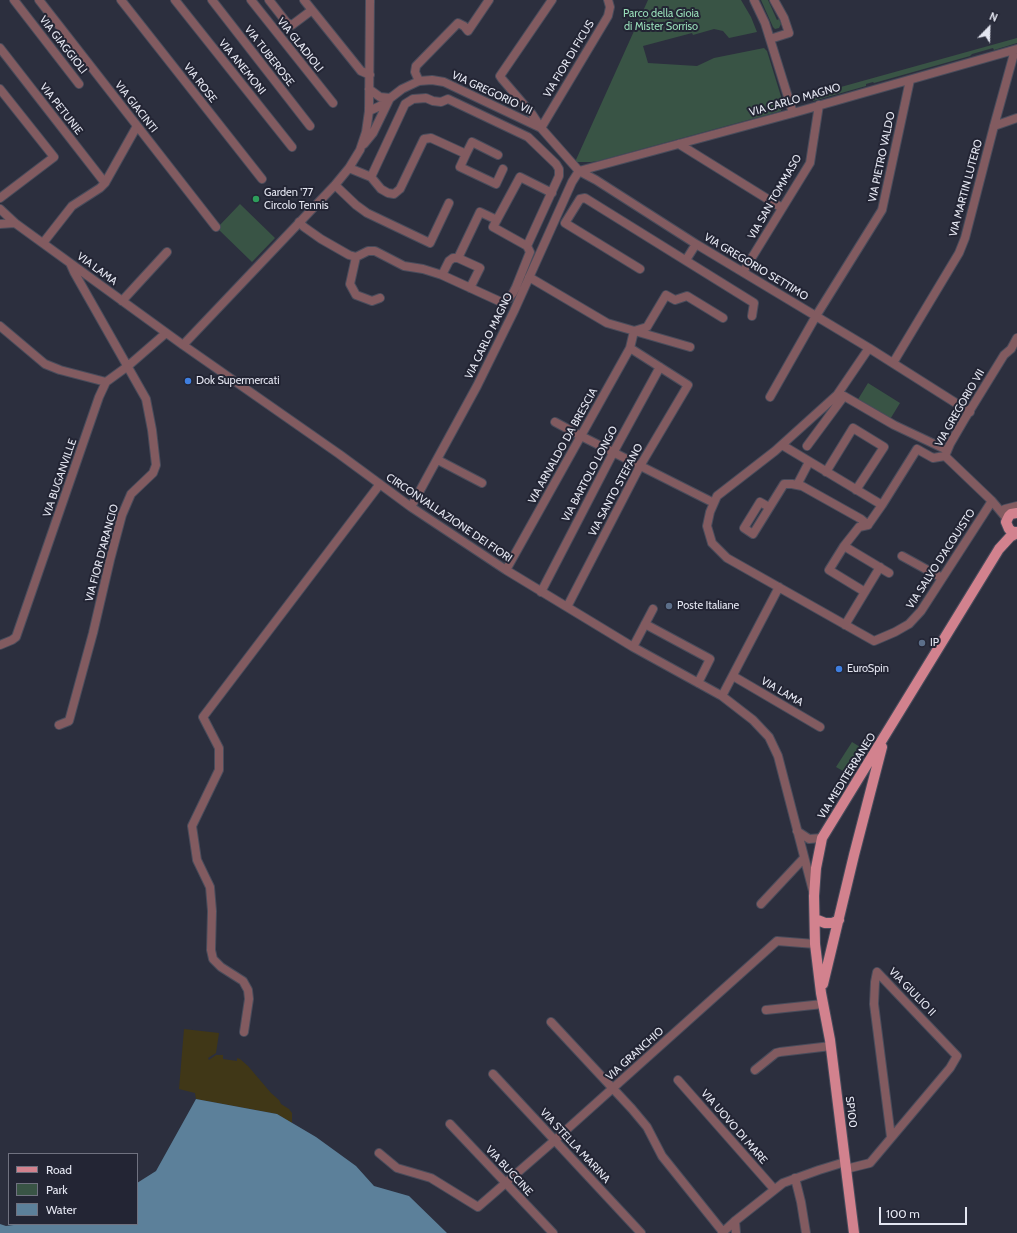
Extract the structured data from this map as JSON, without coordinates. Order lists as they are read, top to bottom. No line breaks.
{"streets":{"main road":["VIA MEDITERRANEO","SP100"],"street":["VIA GIAGGIOLI","VIA GLADIOLI","VIA TUBEROSE","VIA FIOR DI FICUS","VIA ANEMONI","VIA ROSE","VIA GREGORIO VII","VIA CARLO MAGNO","VIA GIACINTI","VIA PETUNIE","VIA PIETRO VALDO","VIA MARTIN LUTERO","VIA SAN TOMMASO","VIA GREGORIO SETTIMO","VIA LAMA","VIA ARNALDO DA BRESCIA","VIA BARTOLO LONGO","VIA BUGANVILLE","VIA SANTO STEFANO","CIRCONVALLAZIONE DEI FIORI","VIA FIOR D'ARANCIO","VIA SALVO D'ACQUISTO","VIA GIULIO II","VIA GRANCHIO","VIA UOVO DI MARE","VIA STELLA MARINA","VIA BUCCINE"]},"crossings":[["VIA FIOR DI FICUS","VIA GREGORIO VII"],["VIA FIOR DI FICUS","VIA GREGORIO SETTIMO"],["VIA GREGORIO VII","VIA GREGORIO SETTIMO"],["VIA GREGORIO VII","VIA SALVO D'ACQUISTO"],["VIA CARLO MAGNO","VIA PIETRO VALDO"],["VIA CARLO MAGNO","VIA MARTIN LUTERO"],["VIA CARLO MAGNO","VIA SAN TOMMASO"],["VIA CARLO MAGNO","VIA GREGORIO SETTIMO"],["VIA CARLO MAGNO","CIRCONVALLAZIONE DEI FIORI"],["VIA PIETRO VALDO","VIA GREGORIO SETTIMO"],["VIA MARTIN LUTERO","VIA GREGORIO SETTIMO"],["VIA SAN TOMMASO","VIA GREGORIO SETTIMO"],["VIA GREGORIO SETTIMO","VIA SALVO D'ACQUISTO"],["VIA LAMA","VIA BUGANVILLE"],["VIA LAMA","CIRCONVALLAZIONE DEI FIORI"],["VIA LAMA","VIA FIOR D'ARANCIO"],["VIA ARNALDO DA BRESCIA","CIRCONVALLAZIONE DEI FIORI"],["VIA BARTOLO LONGO","VIA SANTO STEFANO"],["VIA BARTOLO LONGO","CIRCONVALLAZIONE DEI FIORI"],["VIA BUGANVILLE","VIA FIOR D'ARANCIO"],["VIA SANTO STEFANO","CIRCONVALLAZIONE DEI FIORI"],["CIRCONVALLAZIONE DEI FIORI","VIA MEDITERRANEO"],["VIA MEDITERRANEO","VIA GRANCHIO"],["VIA MEDITERRANEO","SP100"],["VIA GIULIO II","SP100"],["VIA GIULIO II","VIA UOVO DI MARE"],["VIA GRANCHIO","VIA STELLA MARINA"],["VIA GRANCHIO","VIA BUCCINE"]],"parks":["Parco della Gioia di Mister Sorriso"],"places":["Garden '77 Circolo Tennis","Dok Supermercati","Poste Italiane","IP","EuroSpin"],"legend":["Road","Park","Water"],"scale_bar":"100 m","north":"top right"}
